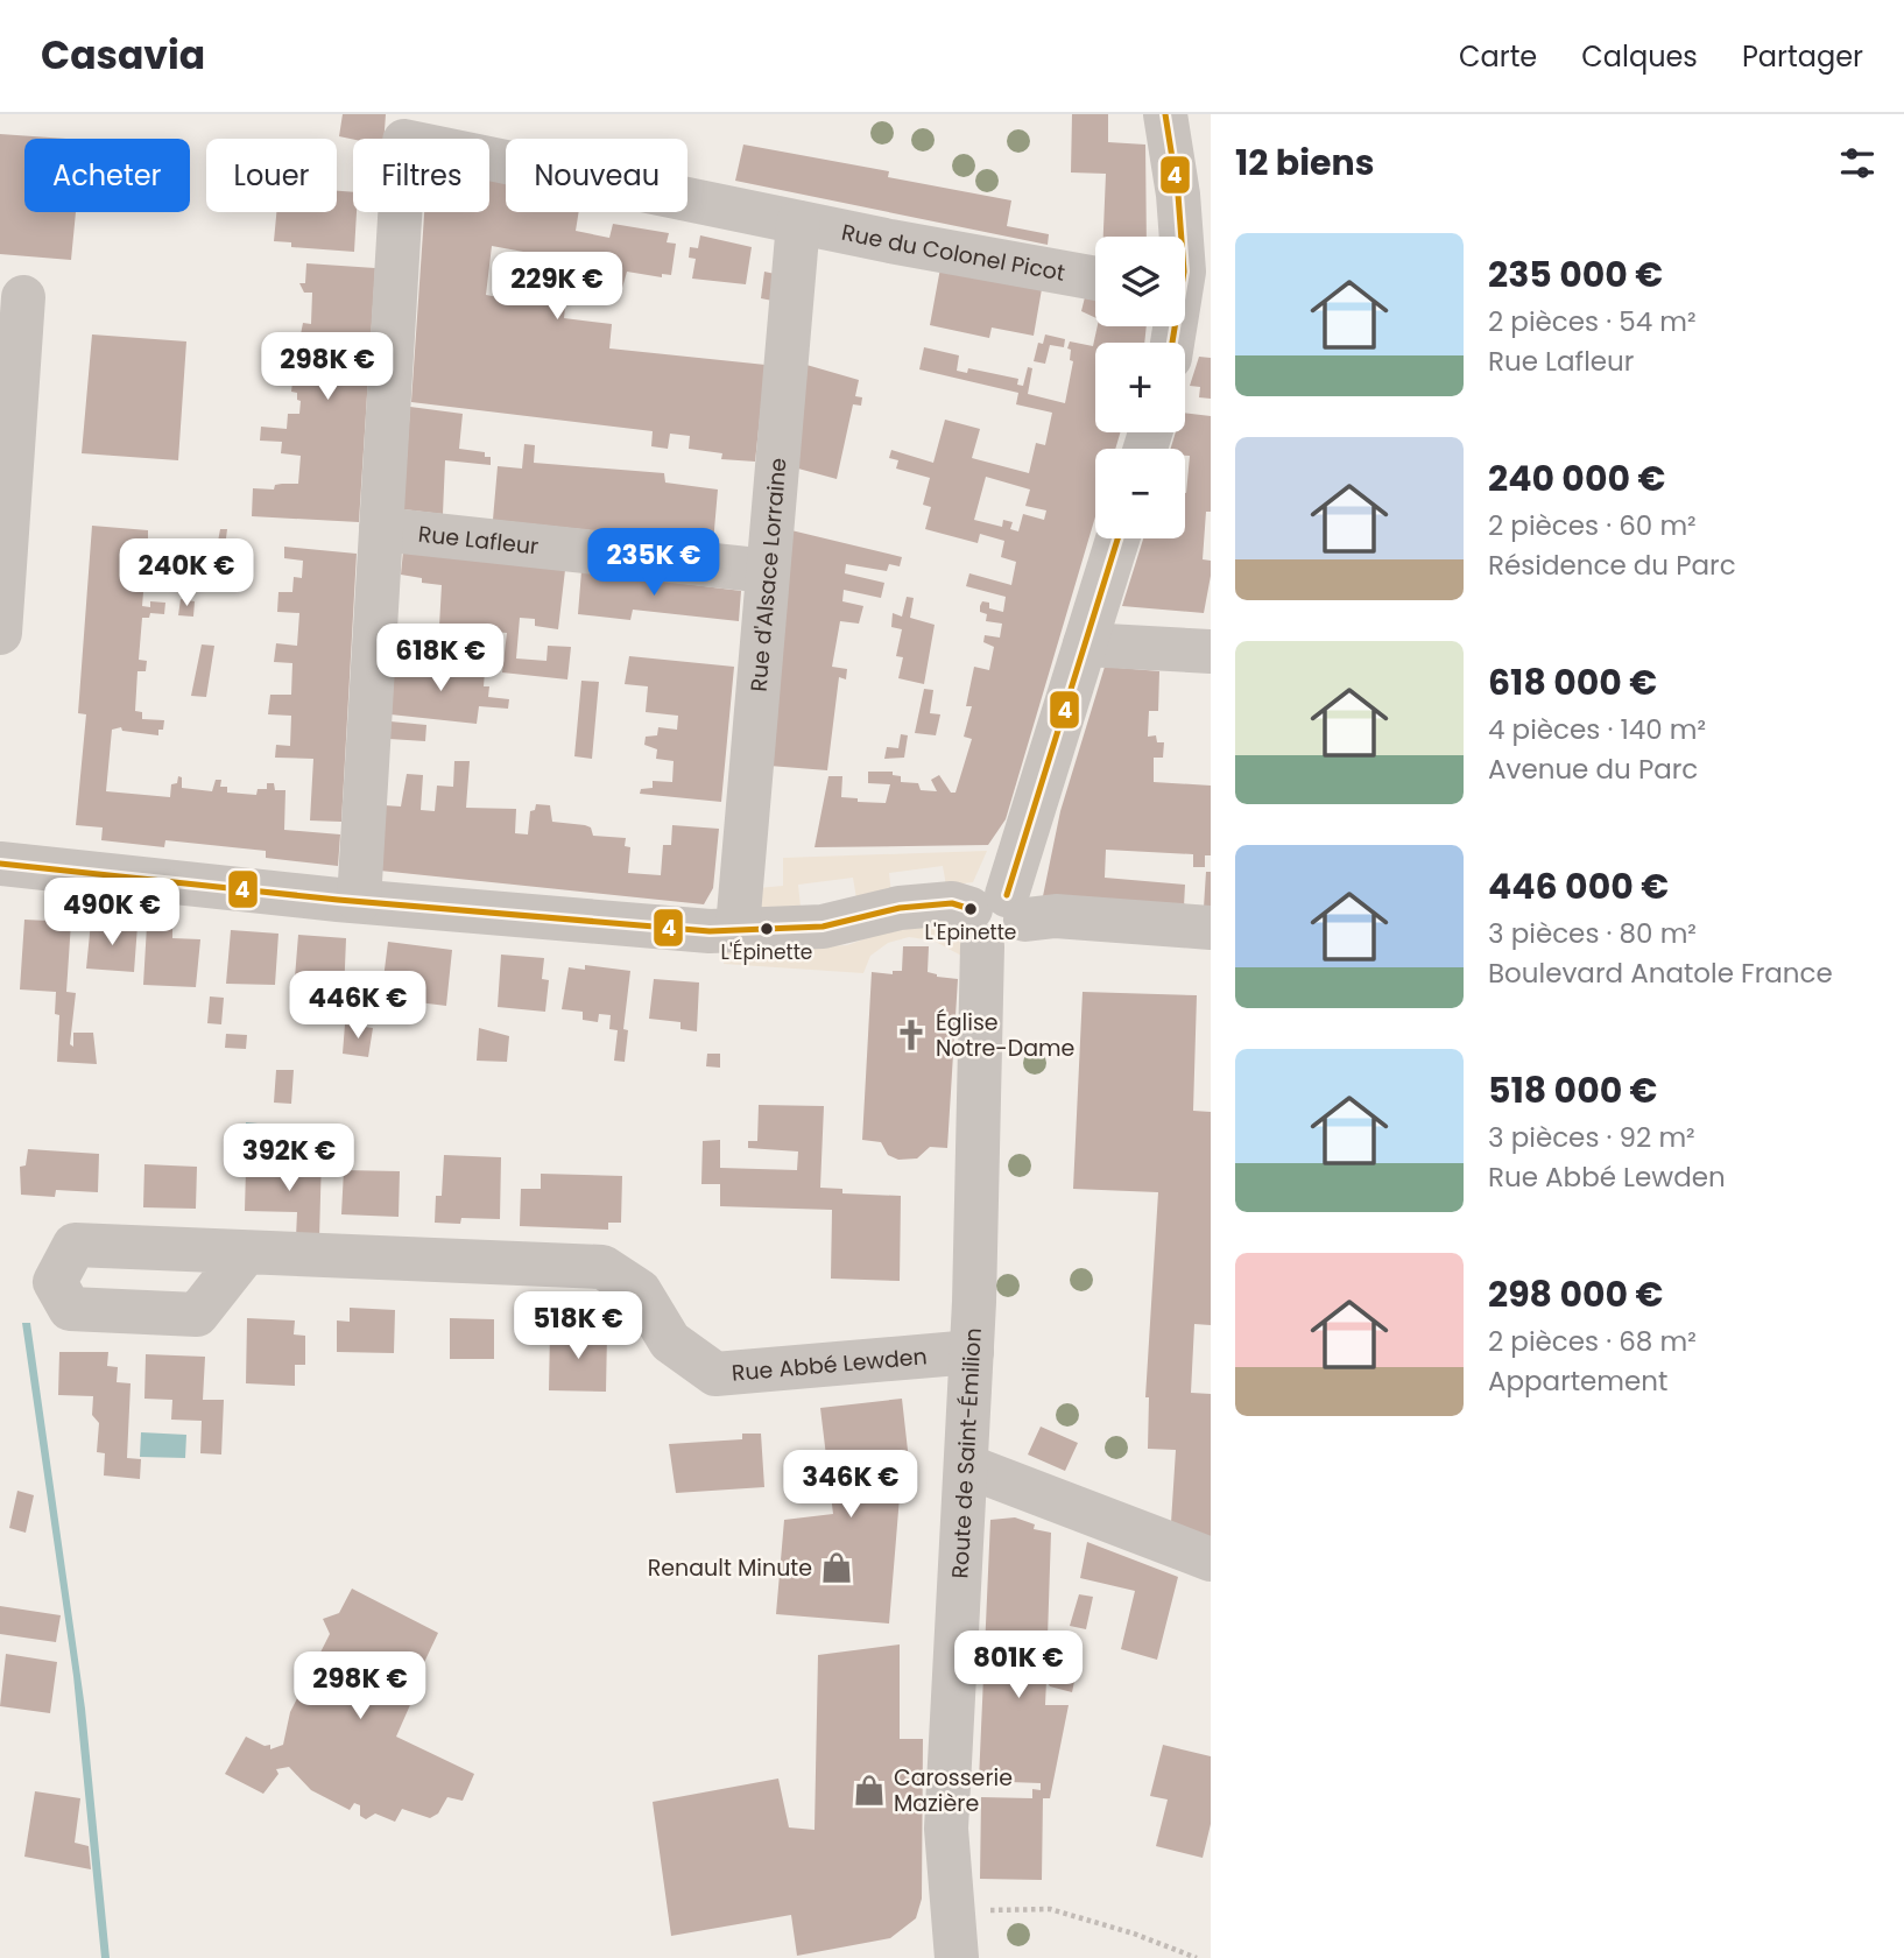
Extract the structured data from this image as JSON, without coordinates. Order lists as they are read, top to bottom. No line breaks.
{"streets":{"street":["Rue du Colonel Picot","Rue Lafleur","Rue d'Alsace Lorraine","Rue Abbé Lewden","Route de Saint-Émilion"]},"crossings":[["Rue du Colonel Picot","Rue d'Alsace Lorraine"],["Rue Lafleur","Rue d'Alsace Lorraine"],["Rue Abbé Lewden","Route de Saint-Émilion"]],"places":{"other":["L'Epinette","L'Épinette"],"church":["Église Notre-Dame"],"shop":["Renault Minute","Carosserie Mazière"]},"lines":["transit line 4"],"page":{"header":"Casavia","nav":["Carte","Calques","Partager"],"heading":"12 biens","chip":["Acheter","Louer","Filtres","Nouveau"],"list":[{"name":"235 000 €","note":"2 pièces · 54 m² · Rue Lafleur"},{"name":"240 000 €","note":"2 pièces · 60 m² · Résidence du Parc"},{"name":"618 000 €","note":"4 pièces · 140 m² · Avenue du Parc"},{"name":"446 000 €","note":"3 pièces · 80 m² · Boulevard Anatole France"},{"name":"518 000 €","note":"3 pièces · 92 m² · Rue Abbé Lewden"},{"name":"298 000 €","note":"2 pièces · 68 m² · Appartement"}],"map_buttons":["+","−"],"price":["229K €","298K €","235K €","240K €","618K €","490K €","446K €","392K €","518K €","346K €","801K €","298K €"]}}
